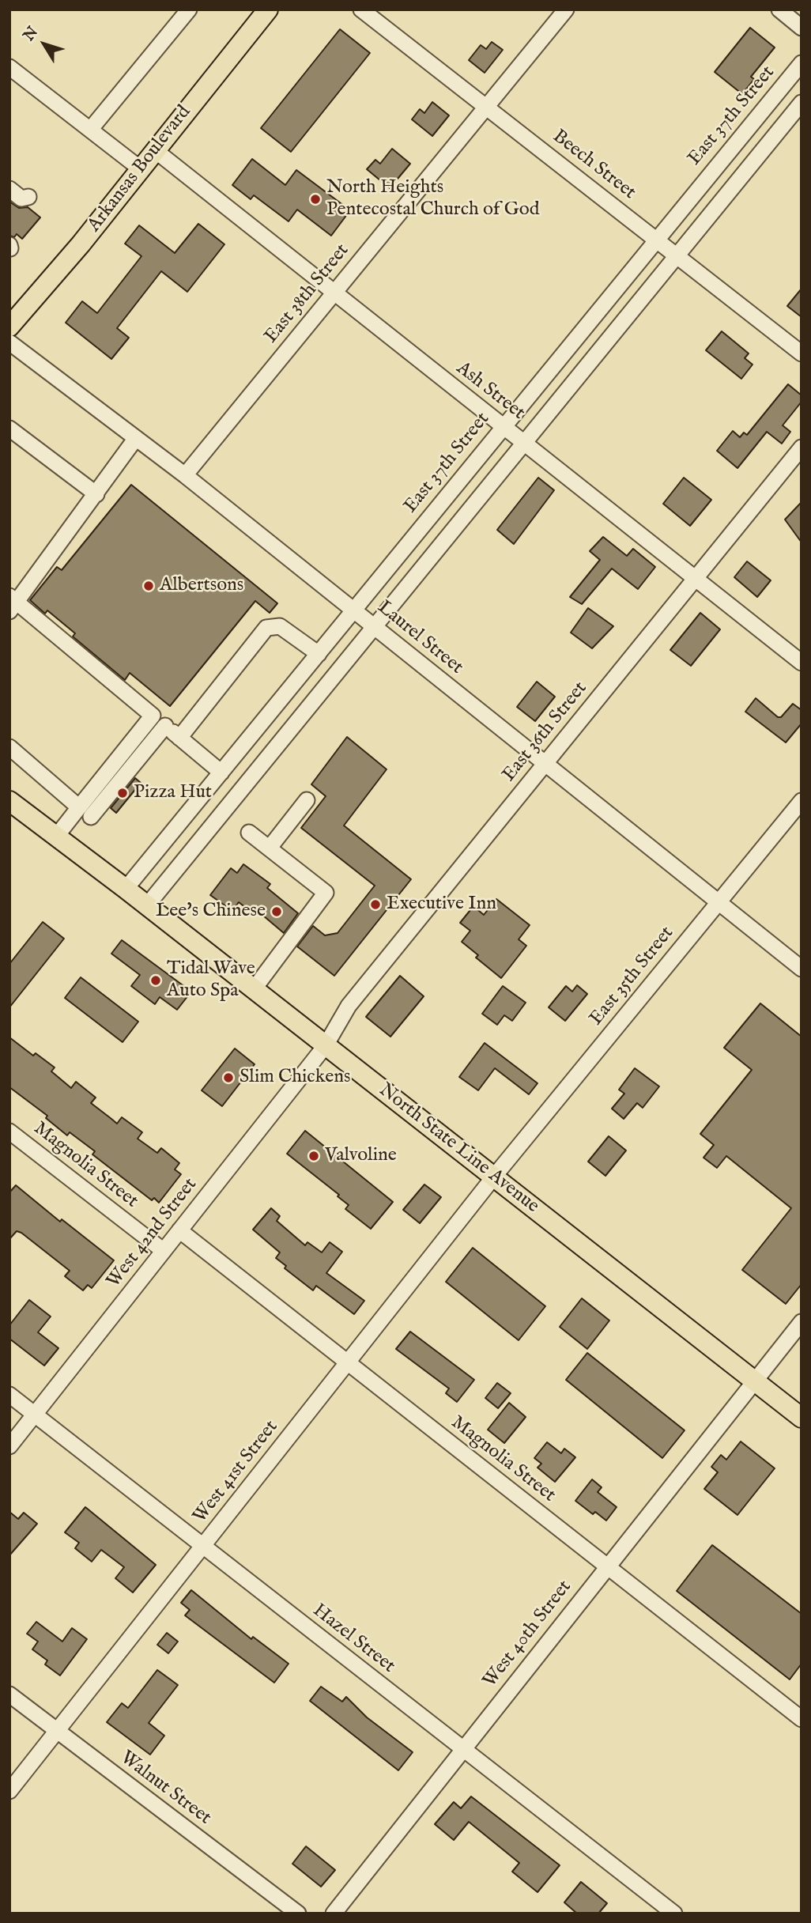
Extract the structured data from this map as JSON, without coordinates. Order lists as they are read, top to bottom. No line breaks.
{"streets":{"main road":["Arkansas Boulevard","North State Line Avenue"],"street":["East 37th Street","Beech Street","East 38th Street","Ash Street","Laurel Street","East 36th Street","East 35th Street","Magnolia Street","West 42nd Street","West 41st Street","West 40th Street","Hazel Street","Walnut Street"]},"crossings":[["East 37th Street","Beech Street"],["East 37th Street","Ash Street"],["East 37th Street","Laurel Street"],["East 37th Street","North State Line Avenue"],["Beech Street","East 38th Street"],["Arkansas Boulevard","Ash Street"],["East 38th Street","Ash Street"],["East 38th Street","Laurel Street"],["Ash Street","East 36th Street"],["Laurel Street","East 36th Street"],["Laurel Street","East 35th Street"],["East 36th Street","North State Line Avenue"],["East 36th Street","West 42nd Street"],["East 35th Street","North State Line Avenue"],["East 35th Street","West 41st Street"],["North State Line Avenue","West 42nd Street"],["North State Line Avenue","West 41st Street"],["North State Line Avenue","West 40th Street"],["Magnolia Street","West 42nd Street"],["Magnolia Street","West 41st Street"],["Magnolia Street","West 40th Street"],["West 42nd Street","Hazel Street"],["West 41st Street","Hazel Street"],["West 41st Street","Walnut Street"],["West 40th Street","Hazel Street"]],"places":["North Heights Pentecostal Church of God","Albertsons","Pizza Hut","Executive Inn","Lee's Chinese","Tidal Wave Auto Spa","Slim Chickens","Valvoline"],"north":"top left"}
